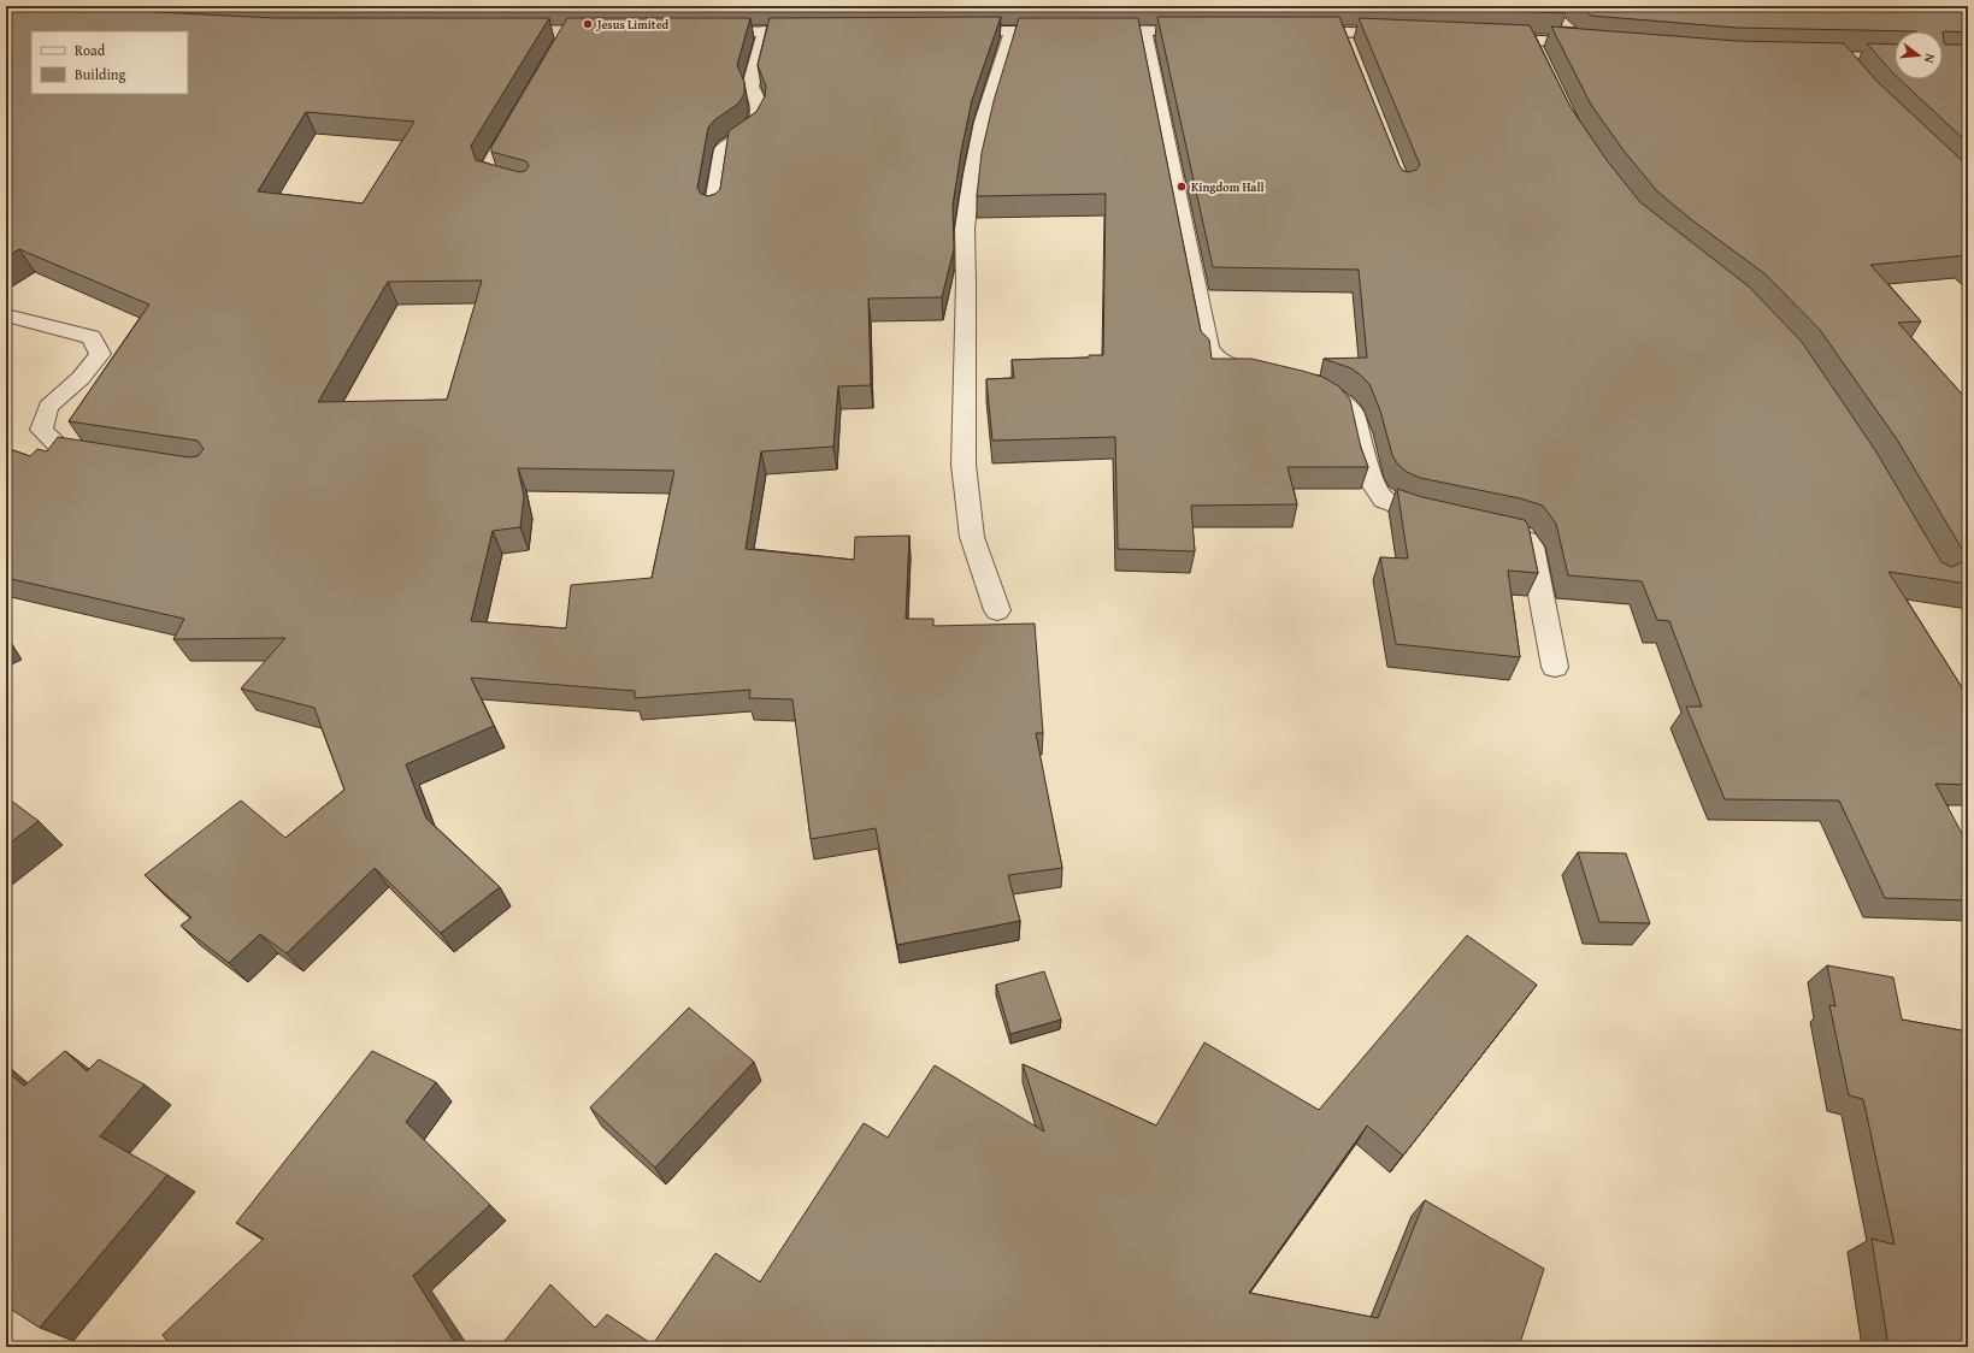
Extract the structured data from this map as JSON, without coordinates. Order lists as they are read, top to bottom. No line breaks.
{"places":["Jesus Limited","Kingdom Hall"],"legend":["Road","Building"],"north":"right"}
